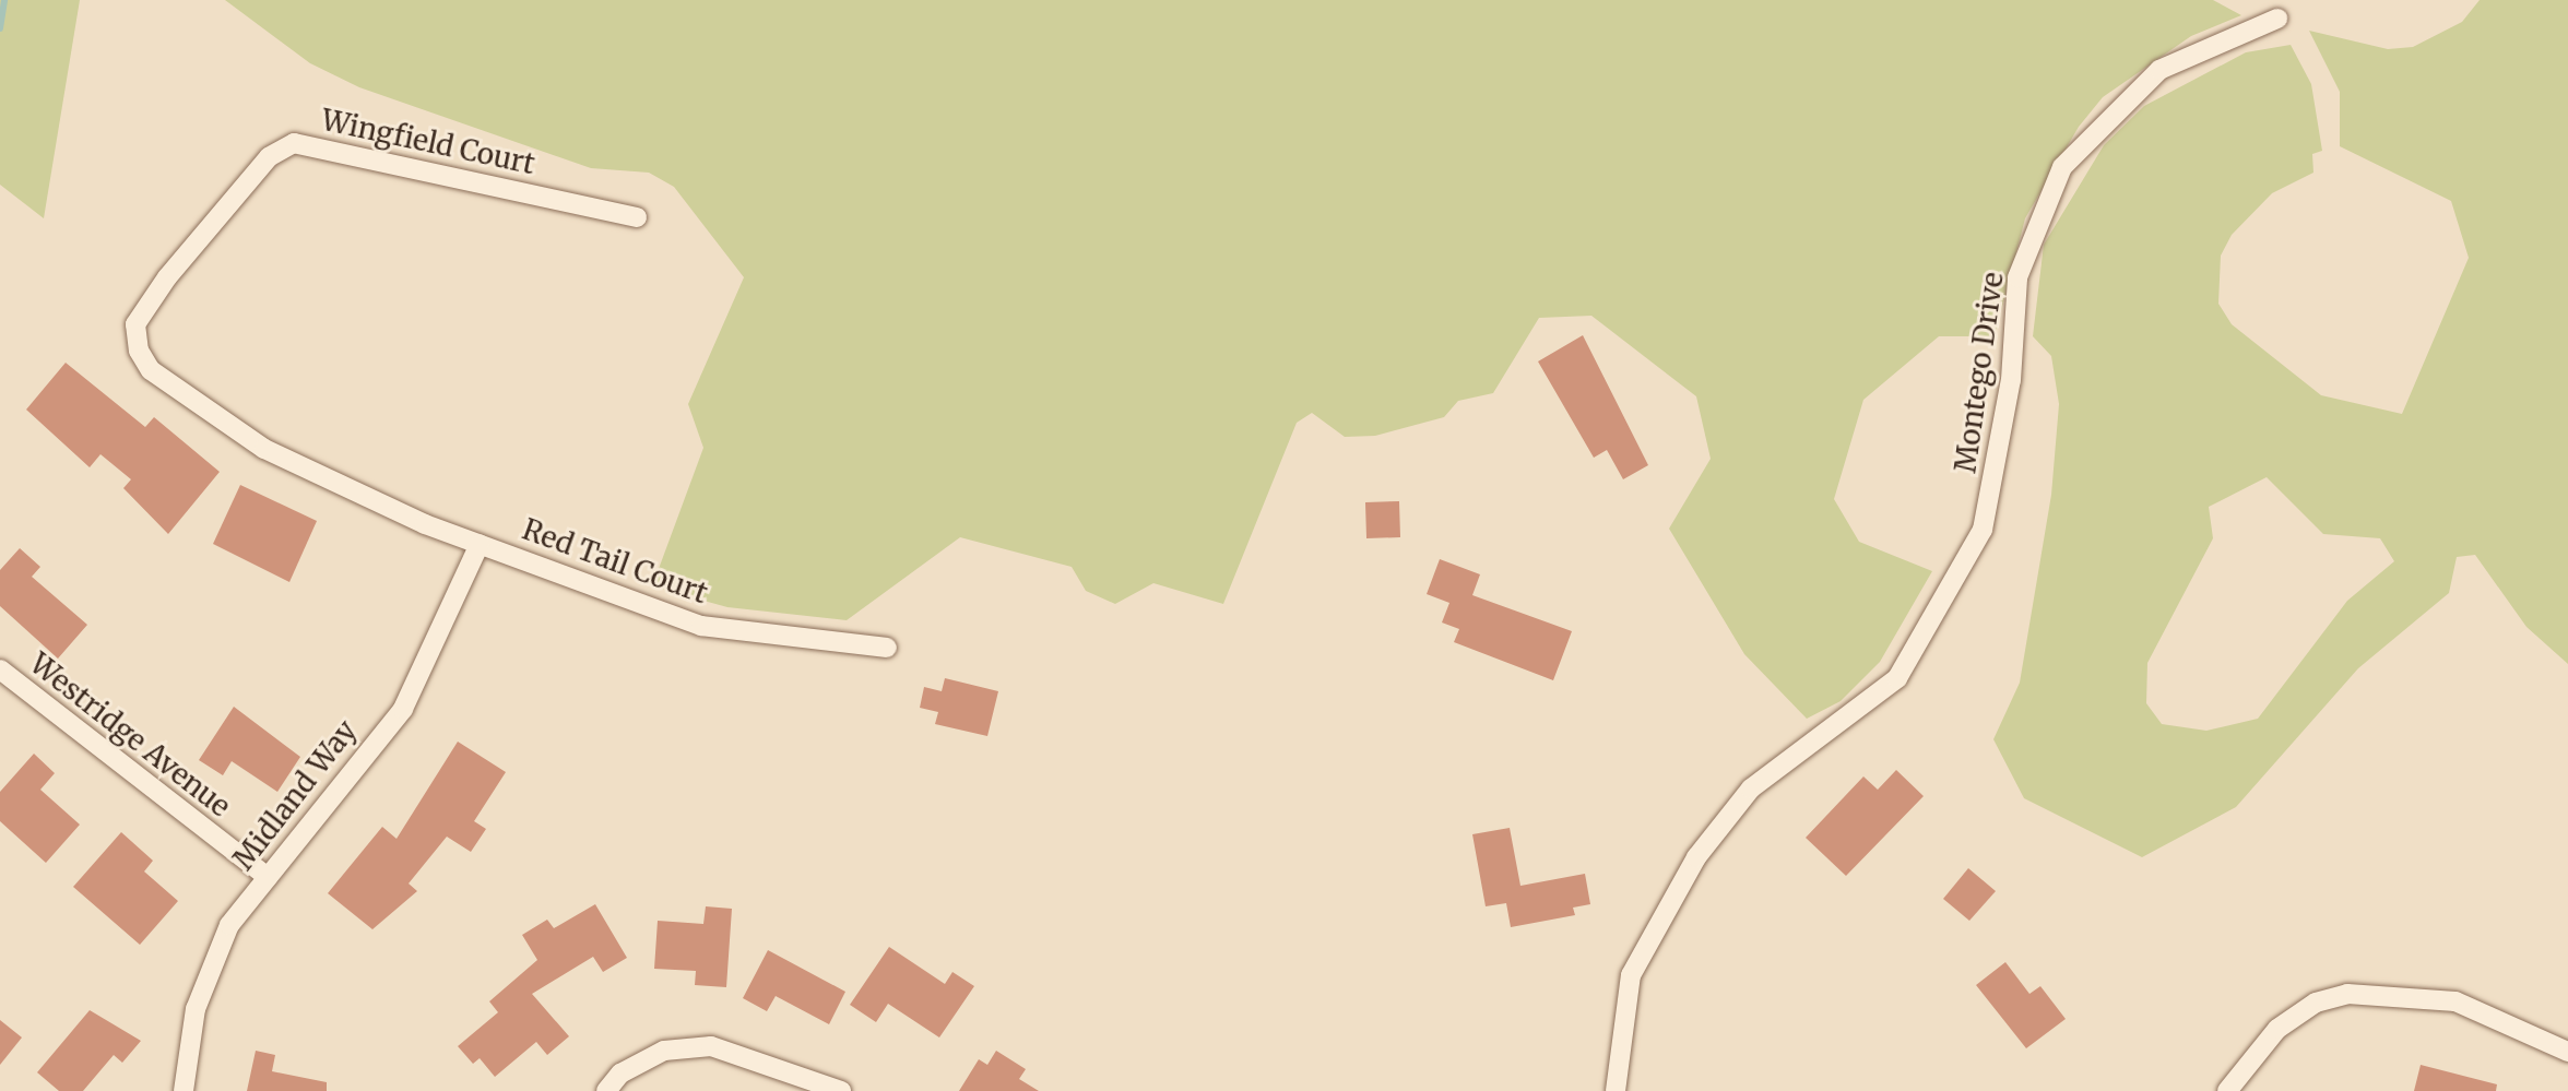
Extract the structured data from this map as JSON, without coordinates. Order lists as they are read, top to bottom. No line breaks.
{"streets":{"street":["Wingfield Court","Montego Drive","Red Tail Court","Westridge Avenue","Midland Way"]},"crossings":[["Wingfield Court","Red Tail Court"],["Wingfield Court","Midland Way"],["Red Tail Court","Midland Way"],["Westridge Avenue","Midland Way"]]}
